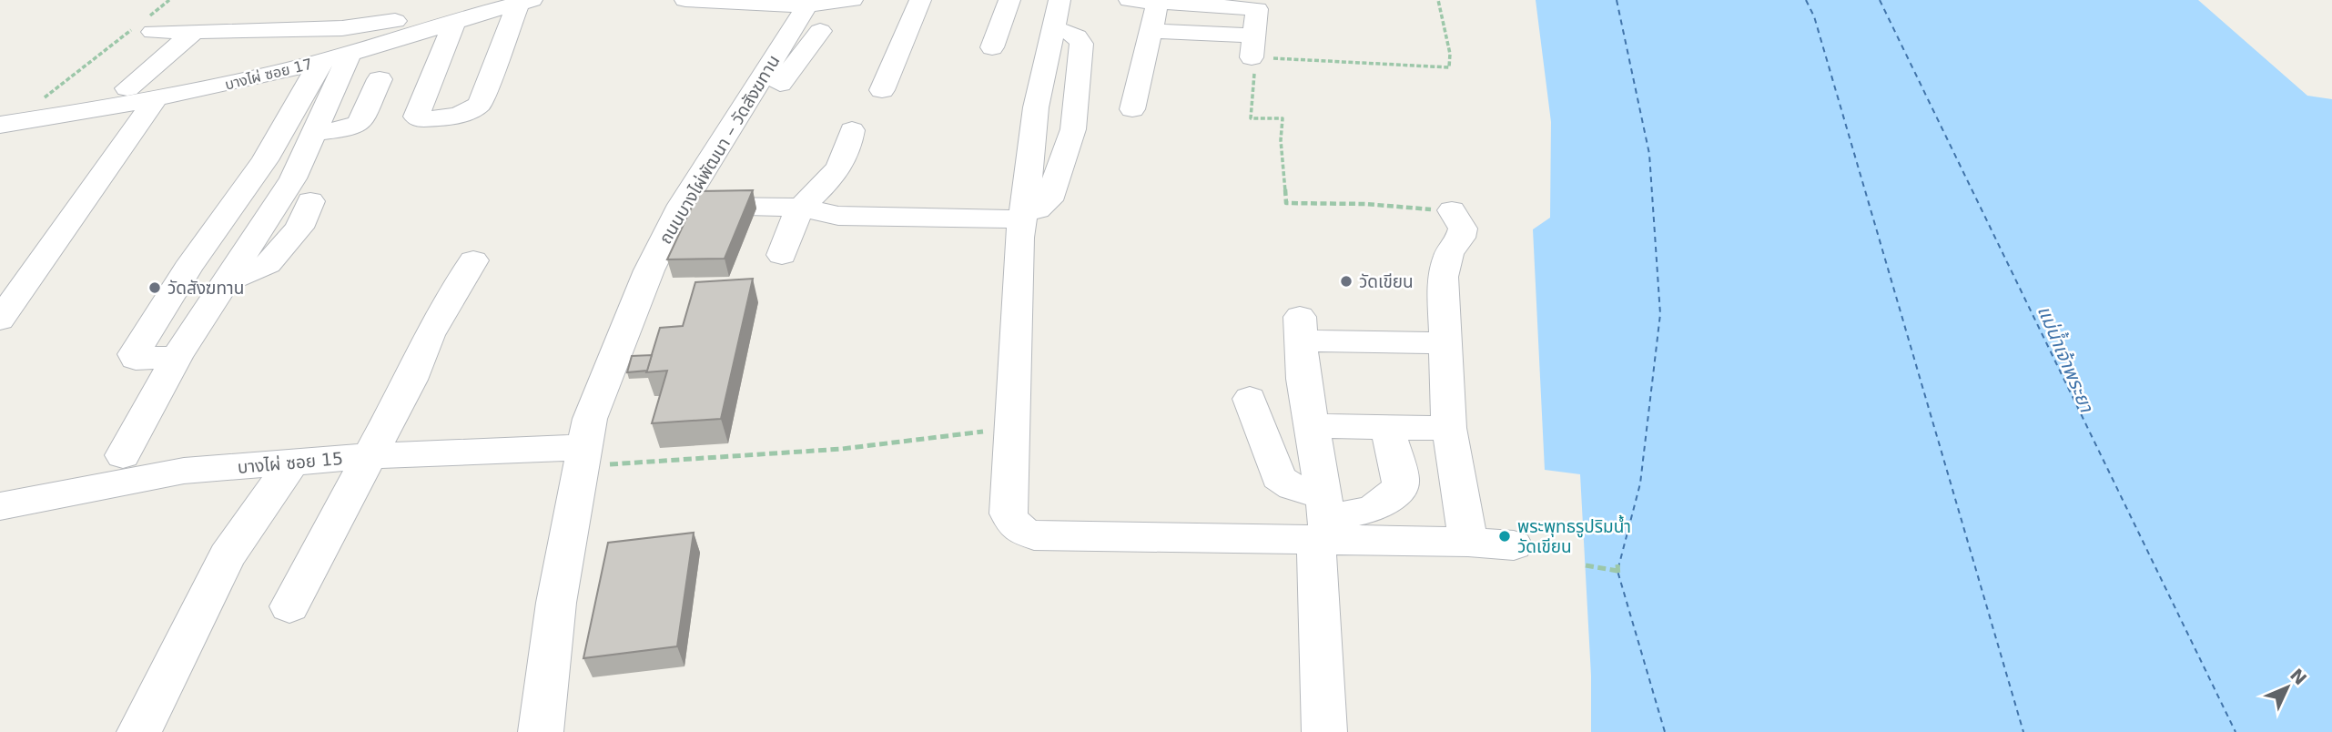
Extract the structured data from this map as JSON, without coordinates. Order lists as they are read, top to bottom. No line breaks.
{"streets":{"street":["บางไผ่ ซอย 17","ถนนบางไผ่พัฒนา – วัดสังฆทาน","บางไผ่ ซอย 15"]},"crossings":[["ถนนบางไผ่พัฒนา – วัดสังฆทาน","บางไผ่ ซอย 15"]],"water":["แม่น้ำเจ้าพระยา"],"places":["วัดเขียน","วัดสังฆทาน","พระพุทธรูปริมน้ำ วัดเขียน"],"north":"top right"}
